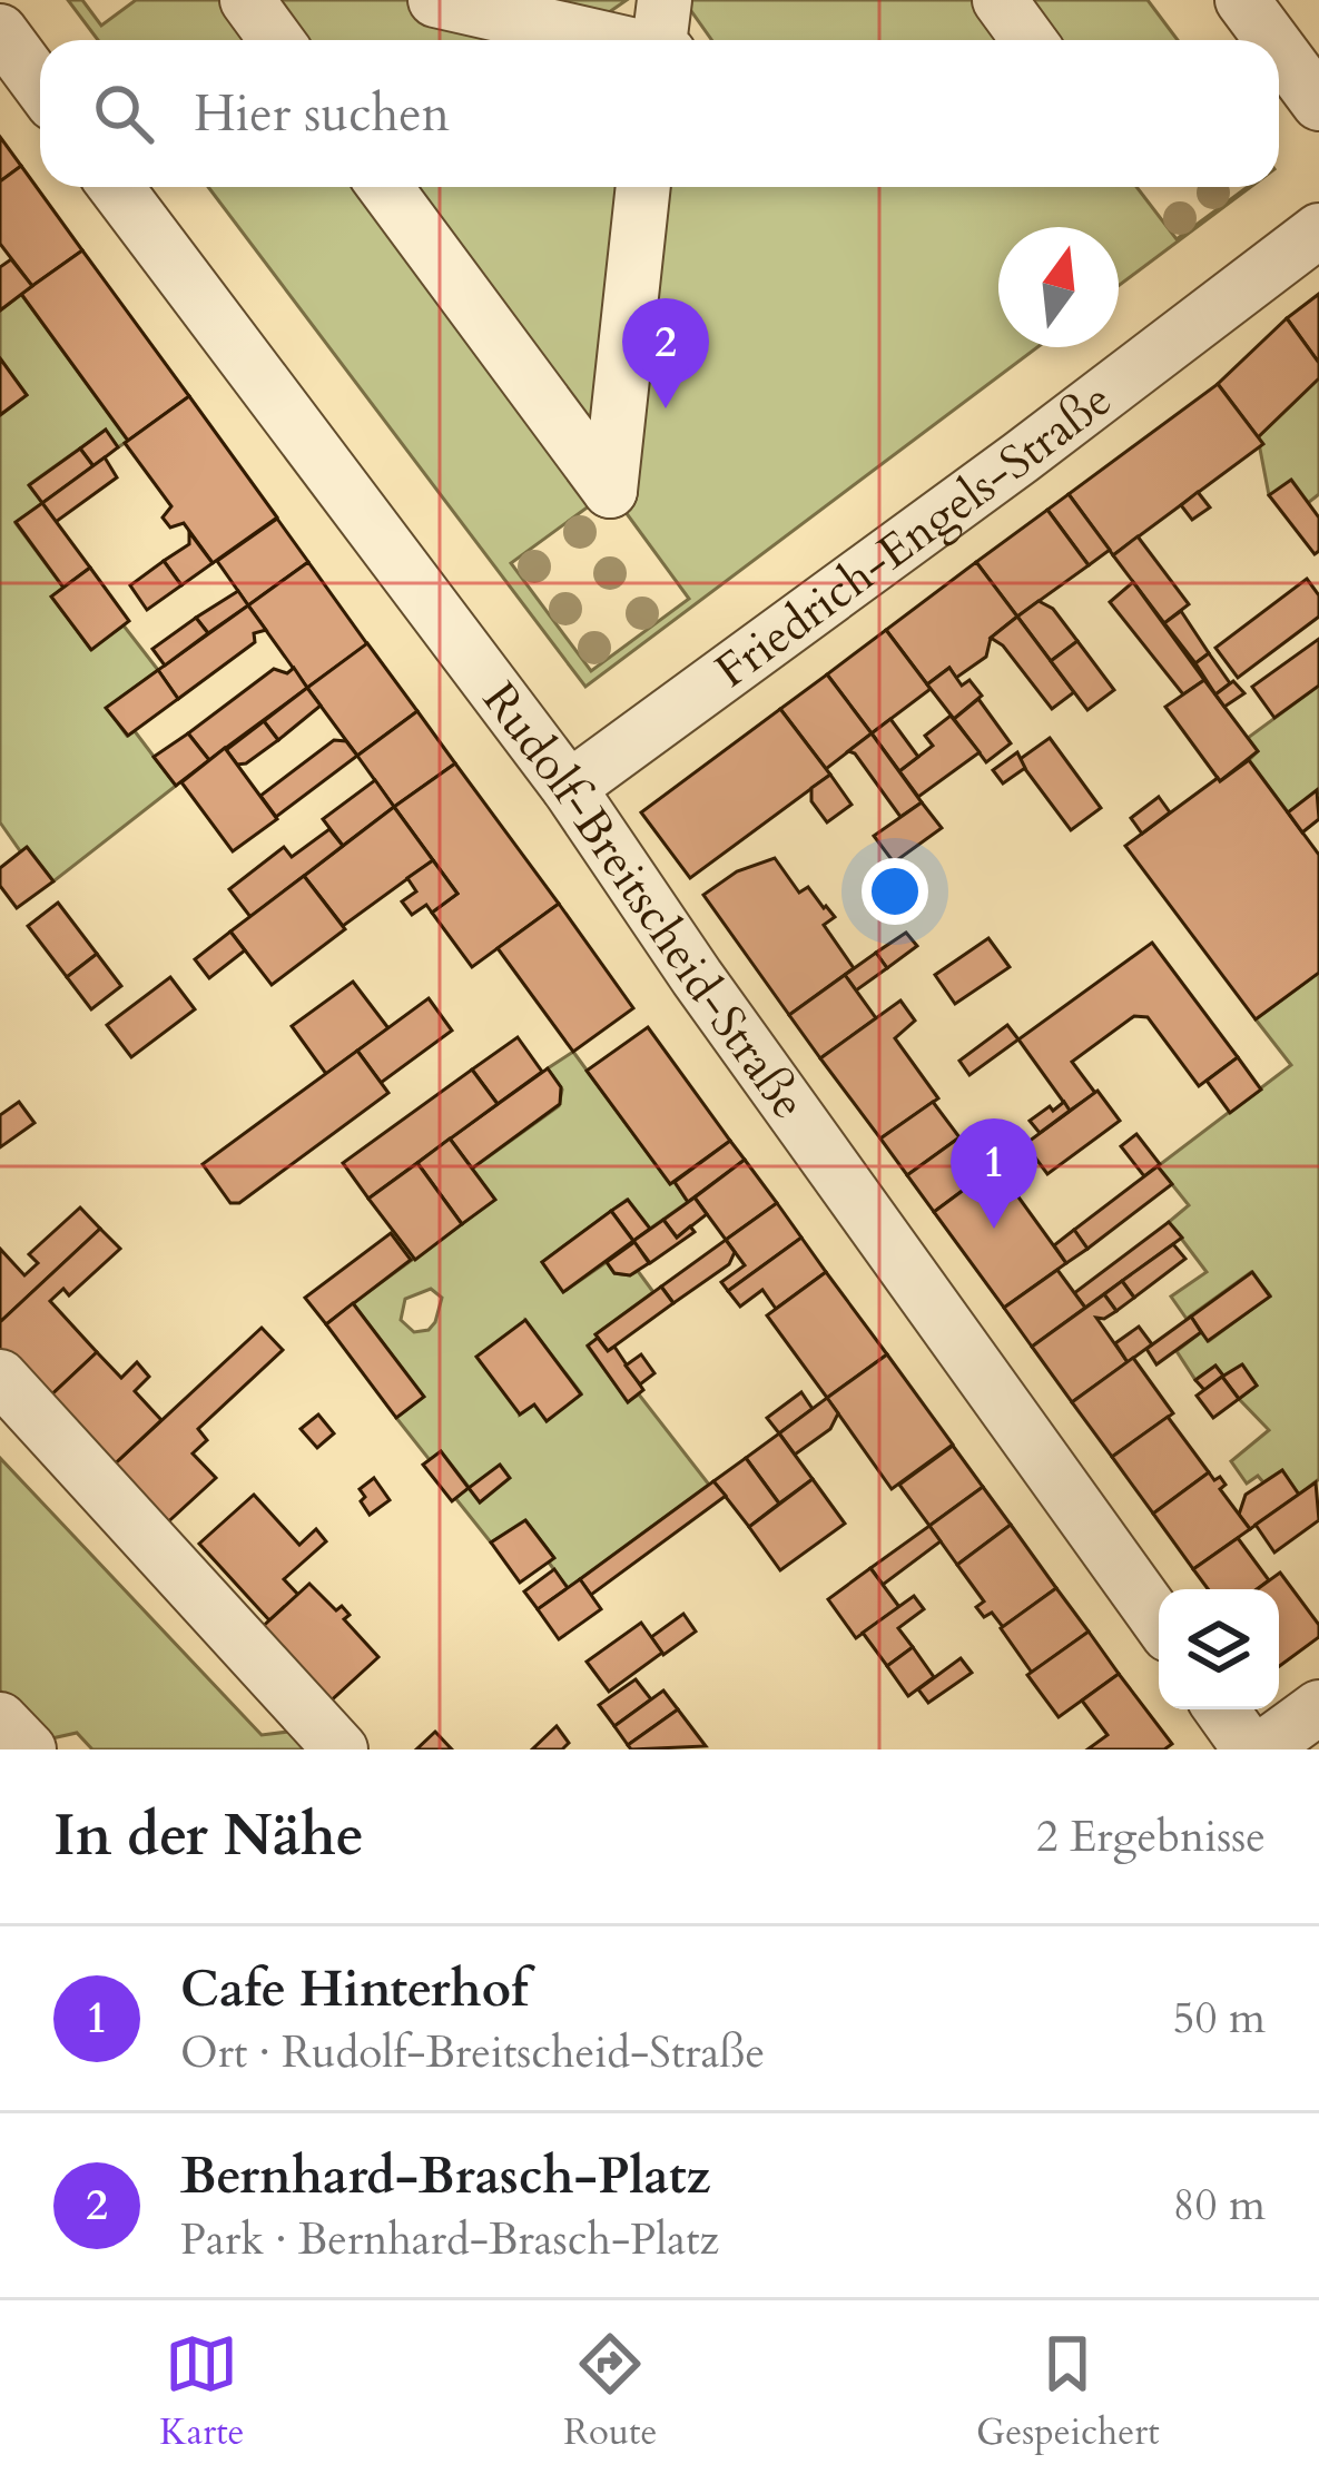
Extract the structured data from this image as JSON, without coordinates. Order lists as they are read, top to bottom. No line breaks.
{"streets":{"street":["Friedrich-Engels-Straße","Rudolf-Breitscheid-Straße"]},"crossings":[["Friedrich-Engels-Straße","Rudolf-Breitscheid-Straße"]],"north":"top","page":{"search":"Hier suchen","pins":["2","1"],"heading":["In der Nähe","2 Ergebnisse"],"list":[{"mark":"1","name":"Cafe Hinterhof","note":"Ort · Rudolf-Breitscheid-Straße","value":"50 m"},{"mark":"2","name":"Bernhard-Brasch-Platz","note":"Park · Bernhard-Brasch-Platz","value":"80 m"}],"nav":["Karte","Route","Gespeichert"]}}
